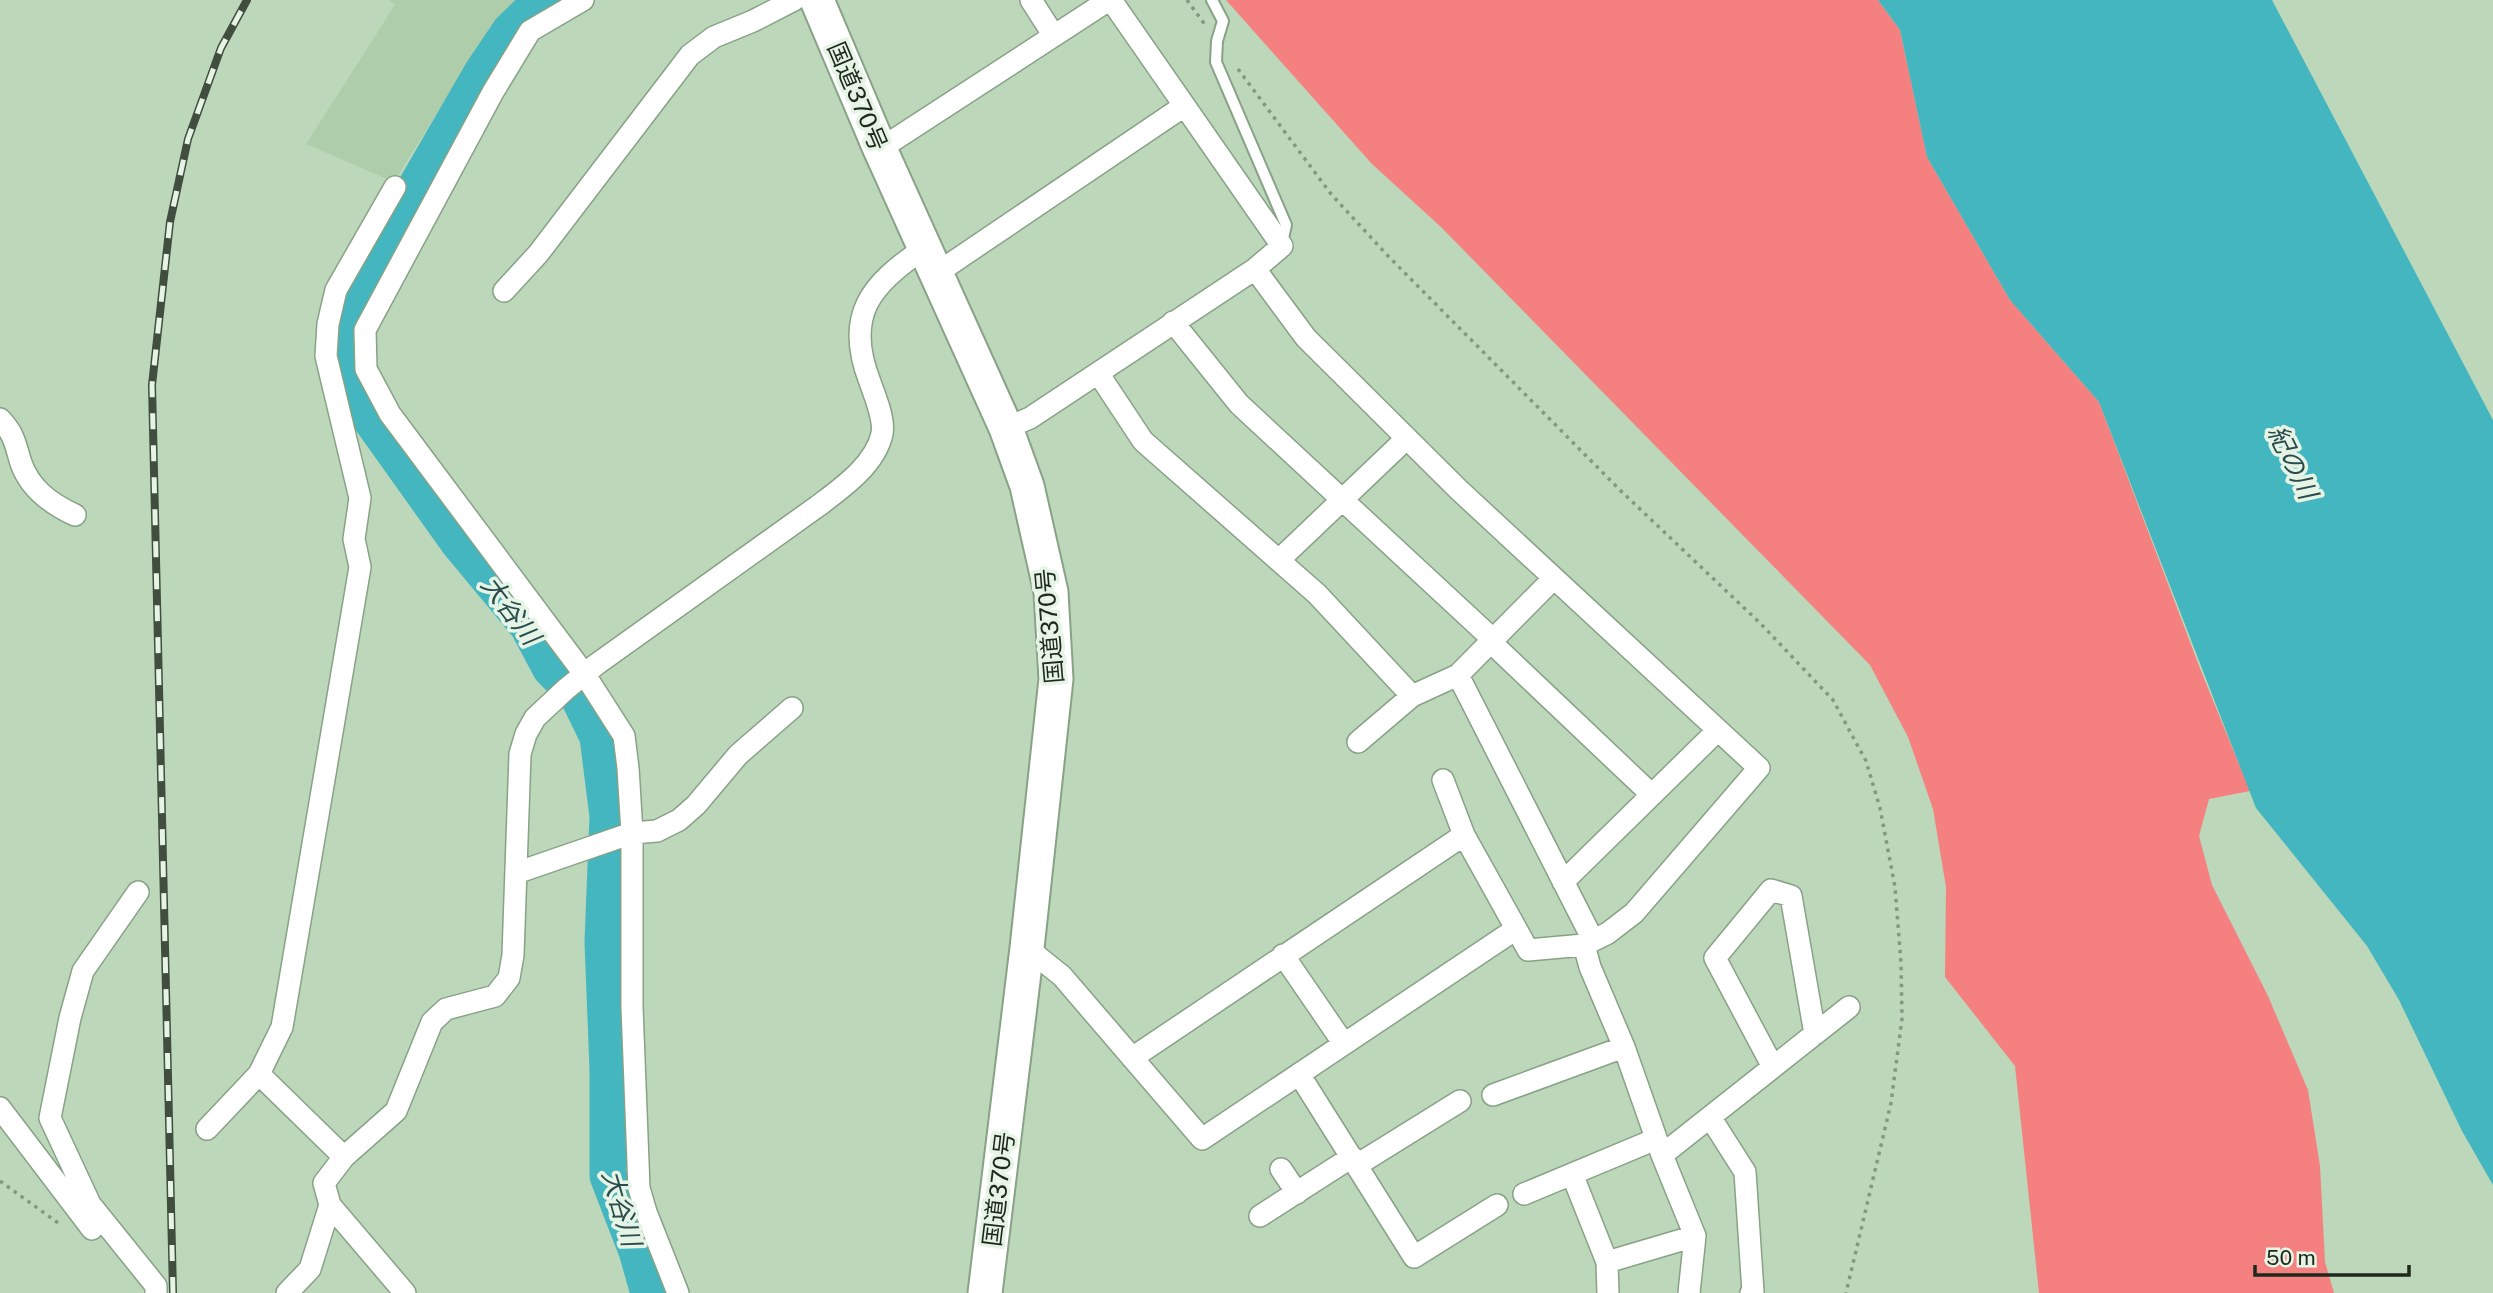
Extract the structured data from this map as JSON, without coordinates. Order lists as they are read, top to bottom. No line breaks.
{"streets":{"highway":["国道370号"]},"water":["紀の川","大谷川"],"scale_bar":"50 m"}
